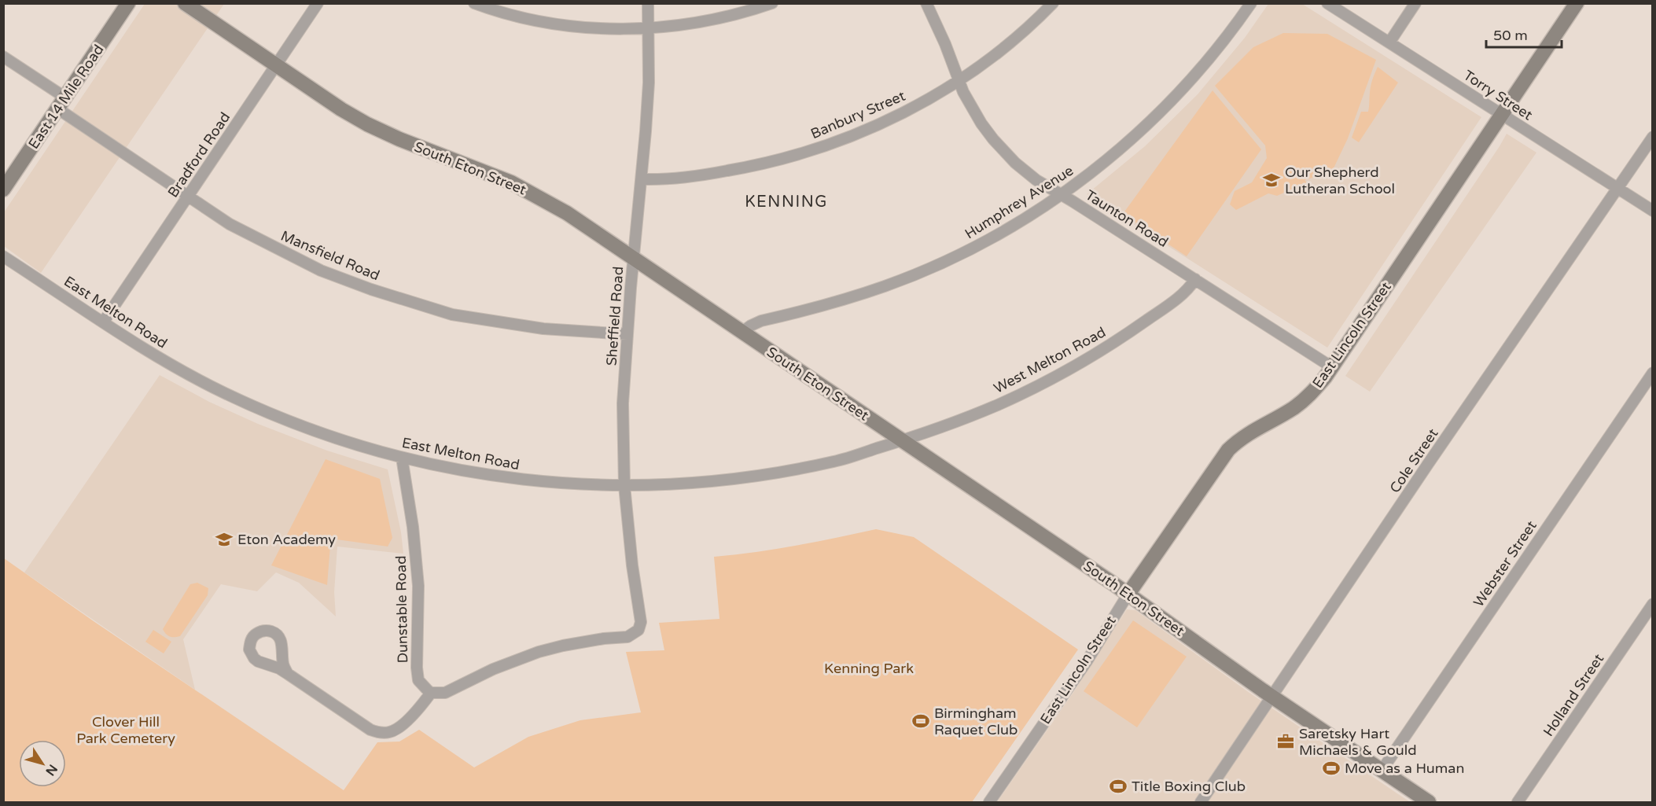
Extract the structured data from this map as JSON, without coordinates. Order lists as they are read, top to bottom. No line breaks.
{"streets":{"street":["Torry Street","East 14 Mile Road","Banbury Street","Bradford Road","South Eton Street","Humphrey Avenue","Taunton Road","Mansfield Road","East Melton Road","Sheffield Road","East Lincoln Street","West Melton Road","Cole Street","Webster Street","Dunstable Road","Holland Street"]},"crossings":[["Torry Street","East Lincoln Street"],["Torry Street","Cole Street"],["East 14 Mile Road","Mansfield Road"],["Banbury Street","Taunton Road"],["Banbury Street","Sheffield Road"],["Bradford Road","South Eton Street"],["Bradford Road","Mansfield Road"],["Bradford Road","East Melton Road"],["South Eton Street","Humphrey Avenue"],["South Eton Street","East Melton Road"],["South Eton Street","Sheffield Road"],["South Eton Street","East Lincoln Street"],["South Eton Street","West Melton Road"],["South Eton Street","Cole Street"],["South Eton Street","Webster Street"],["Humphrey Avenue","Taunton Road"],["Taunton Road","East Lincoln Street"],["Taunton Road","West Melton Road"],["Mansfield Road","Sheffield Road"],["East Melton Road","Sheffield Road"],["East Melton Road","West Melton Road"],["East Melton Road","Dunstable Road"],["Sheffield Road","Dunstable Road"]],"districts":["KENNING"],"parks":["Kenning Park","Clover Hill Park Cemetery"],"places":{"school or university":["Our Shepherd Lutheran School","Eton Academy"],"sports":["Birmingham Raquet Club","Move as a Human","Title Boxing Club"],"office":["Saretsky Hart Michaels & Gould"]},"scale_bar":"50 m","north":"bottom right"}
